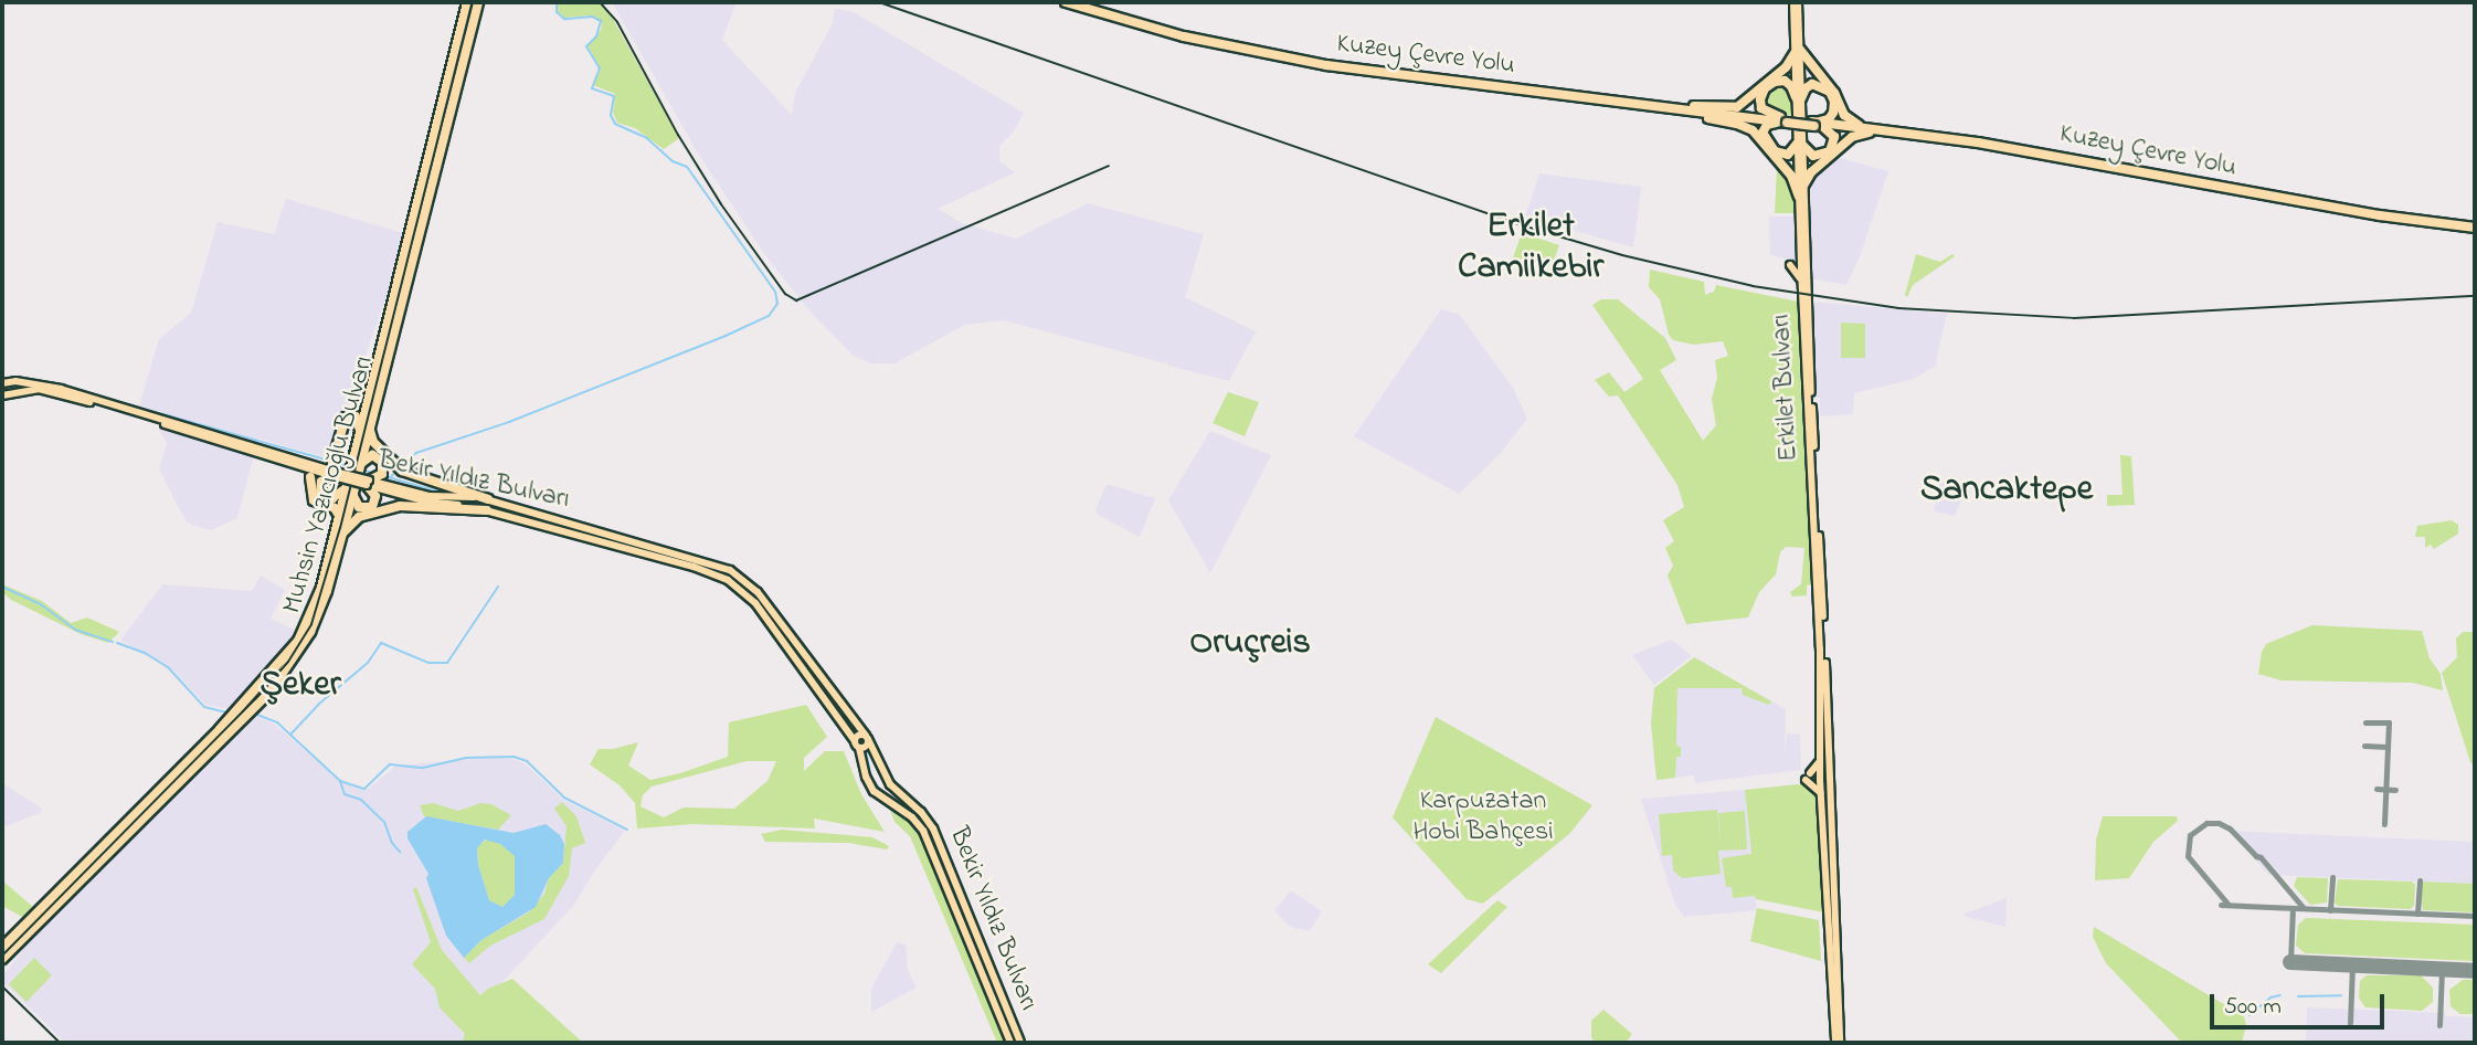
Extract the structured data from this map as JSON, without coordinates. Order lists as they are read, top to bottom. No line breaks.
{"streets":{"highway":["Kuzey Çevre Yolu","Muhsin Yazıcıoğlu Bulvarı"],"main road":["Erkilet Bulvarı","Bekir Yıldız Bulvarı"]},"districts":["Erkilet Camiikebir","Sancaktepe","Oruçreis","Şeker"],"parks":["Karpuzatan Hobi Bahçesi"],"scale_bar":"500 m"}
